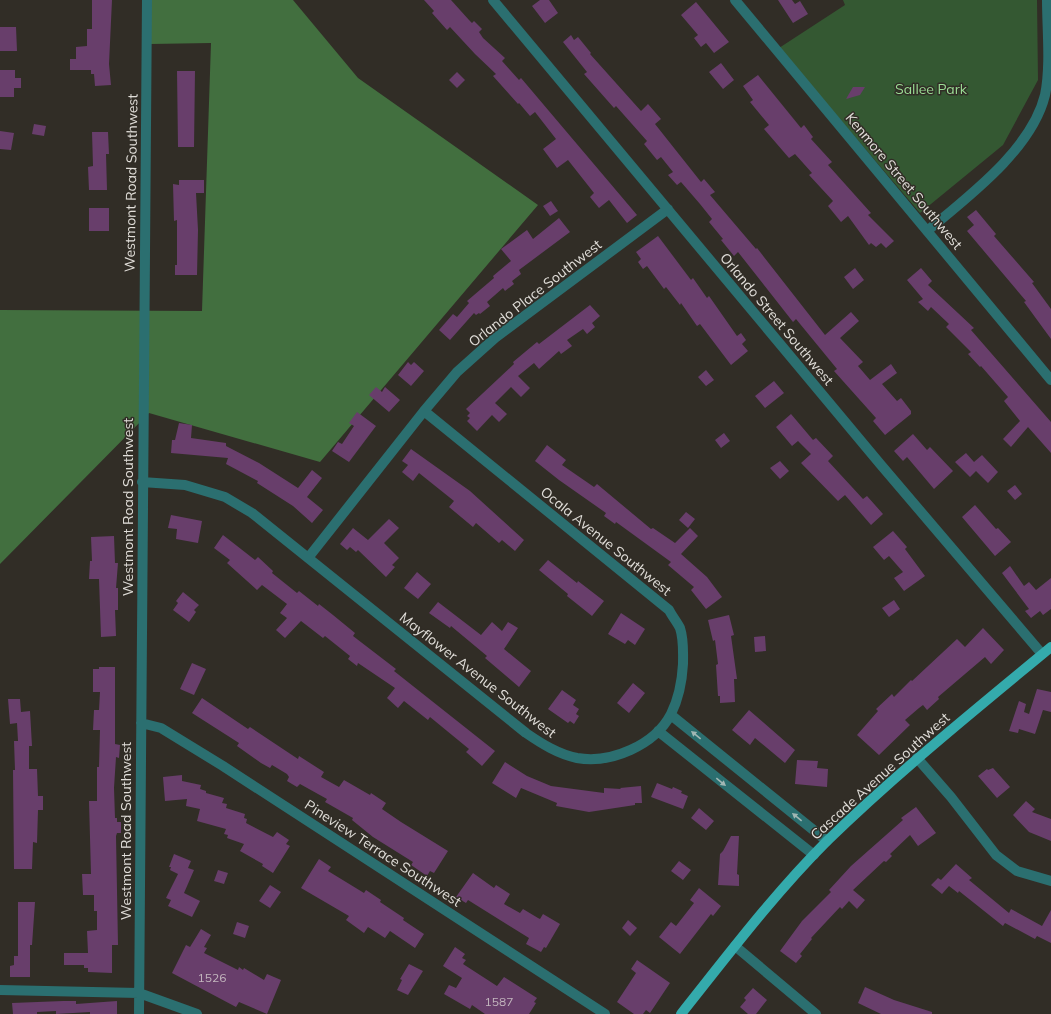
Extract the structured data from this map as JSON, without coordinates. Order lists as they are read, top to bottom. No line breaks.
{"streets":{"main road":["Cascade Avenue Southwest"],"street":["Kenmore Street Southwest","Westmont Road Southwest","Orlando Place Southwest","Orlando Street Southwest","Ocala Avenue Southwest","Mayflower Avenue Southwest","Pineview Terrace Southwest"]},"crossings":[["Westmont Road Southwest","Mayflower Avenue Southwest"],["Westmont Road Southwest","Pineview Terrace Southwest"],["Orlando Place Southwest","Orlando Street Southwest"],["Orlando Place Southwest","Ocala Avenue Southwest"],["Orlando Place Southwest","Mayflower Avenue Southwest"],["Orlando Street Southwest","Cascade Avenue Southwest"],["Ocala Avenue Southwest","Mayflower Avenue Southwest"]],"parks":["Sallee Park"],"house_numbers":["1526","1587"]}
